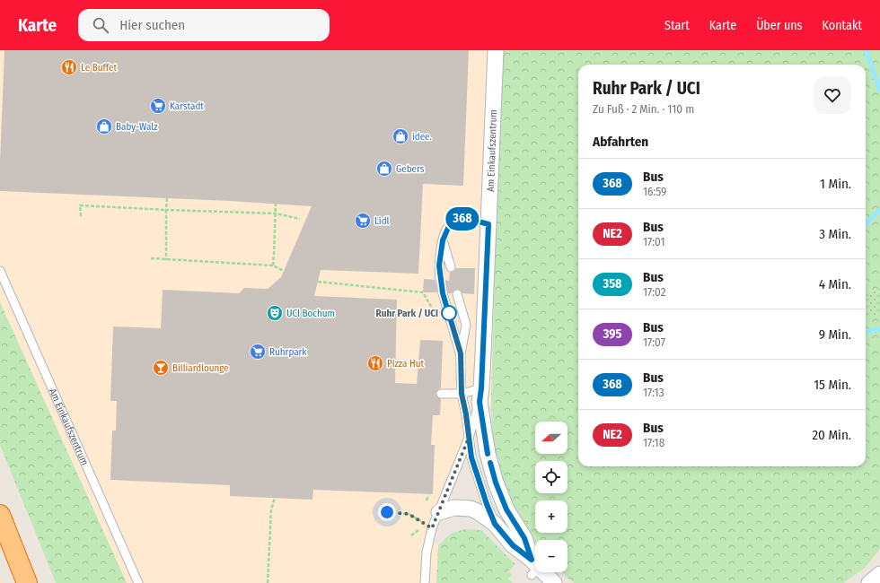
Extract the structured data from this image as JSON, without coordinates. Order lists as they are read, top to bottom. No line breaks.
{"streets":{"street":["Am Einkaufszentrum"]},"places":{"restaurant":["Le Buffet","Pizza Hut"],"supermarket":["Karstadt","Lidl","Ruhrpark"],"shop":["Baby-Walz","idee.","Gebers"],"theatre":["UCI Bochum"],"other":["Ruhr Park / UCI"],"bar":["Billiardlounge"]},"lines":["bus line 368"],"north":"left","page":{"header":"Karte","search":"Hier suchen","nav":["Start","Karte","Über uns","Kontakt"],"on_map":"368","heading":[["Ruhr Park / UCI","Zu Fuß · 2 Min. · 110 m"],"Abfahrten"],"list":[{"mark":"368","name":"Bus","note":"16:59","value":"1 Min."},{"mark":"NE2","name":"Bus","note":"17:01","value":"3 Min."},{"mark":"358","name":"Bus","note":"17:02","value":"4 Min."},{"mark":"395","name":"Bus","note":"17:07","value":"9 Min."},{"mark":"368","name":"Bus","note":"17:13","value":"15 Min."},{"mark":"NE2","name":"Bus","note":"17:18","value":"20 Min."}],"map_buttons":["+","−"]}}
